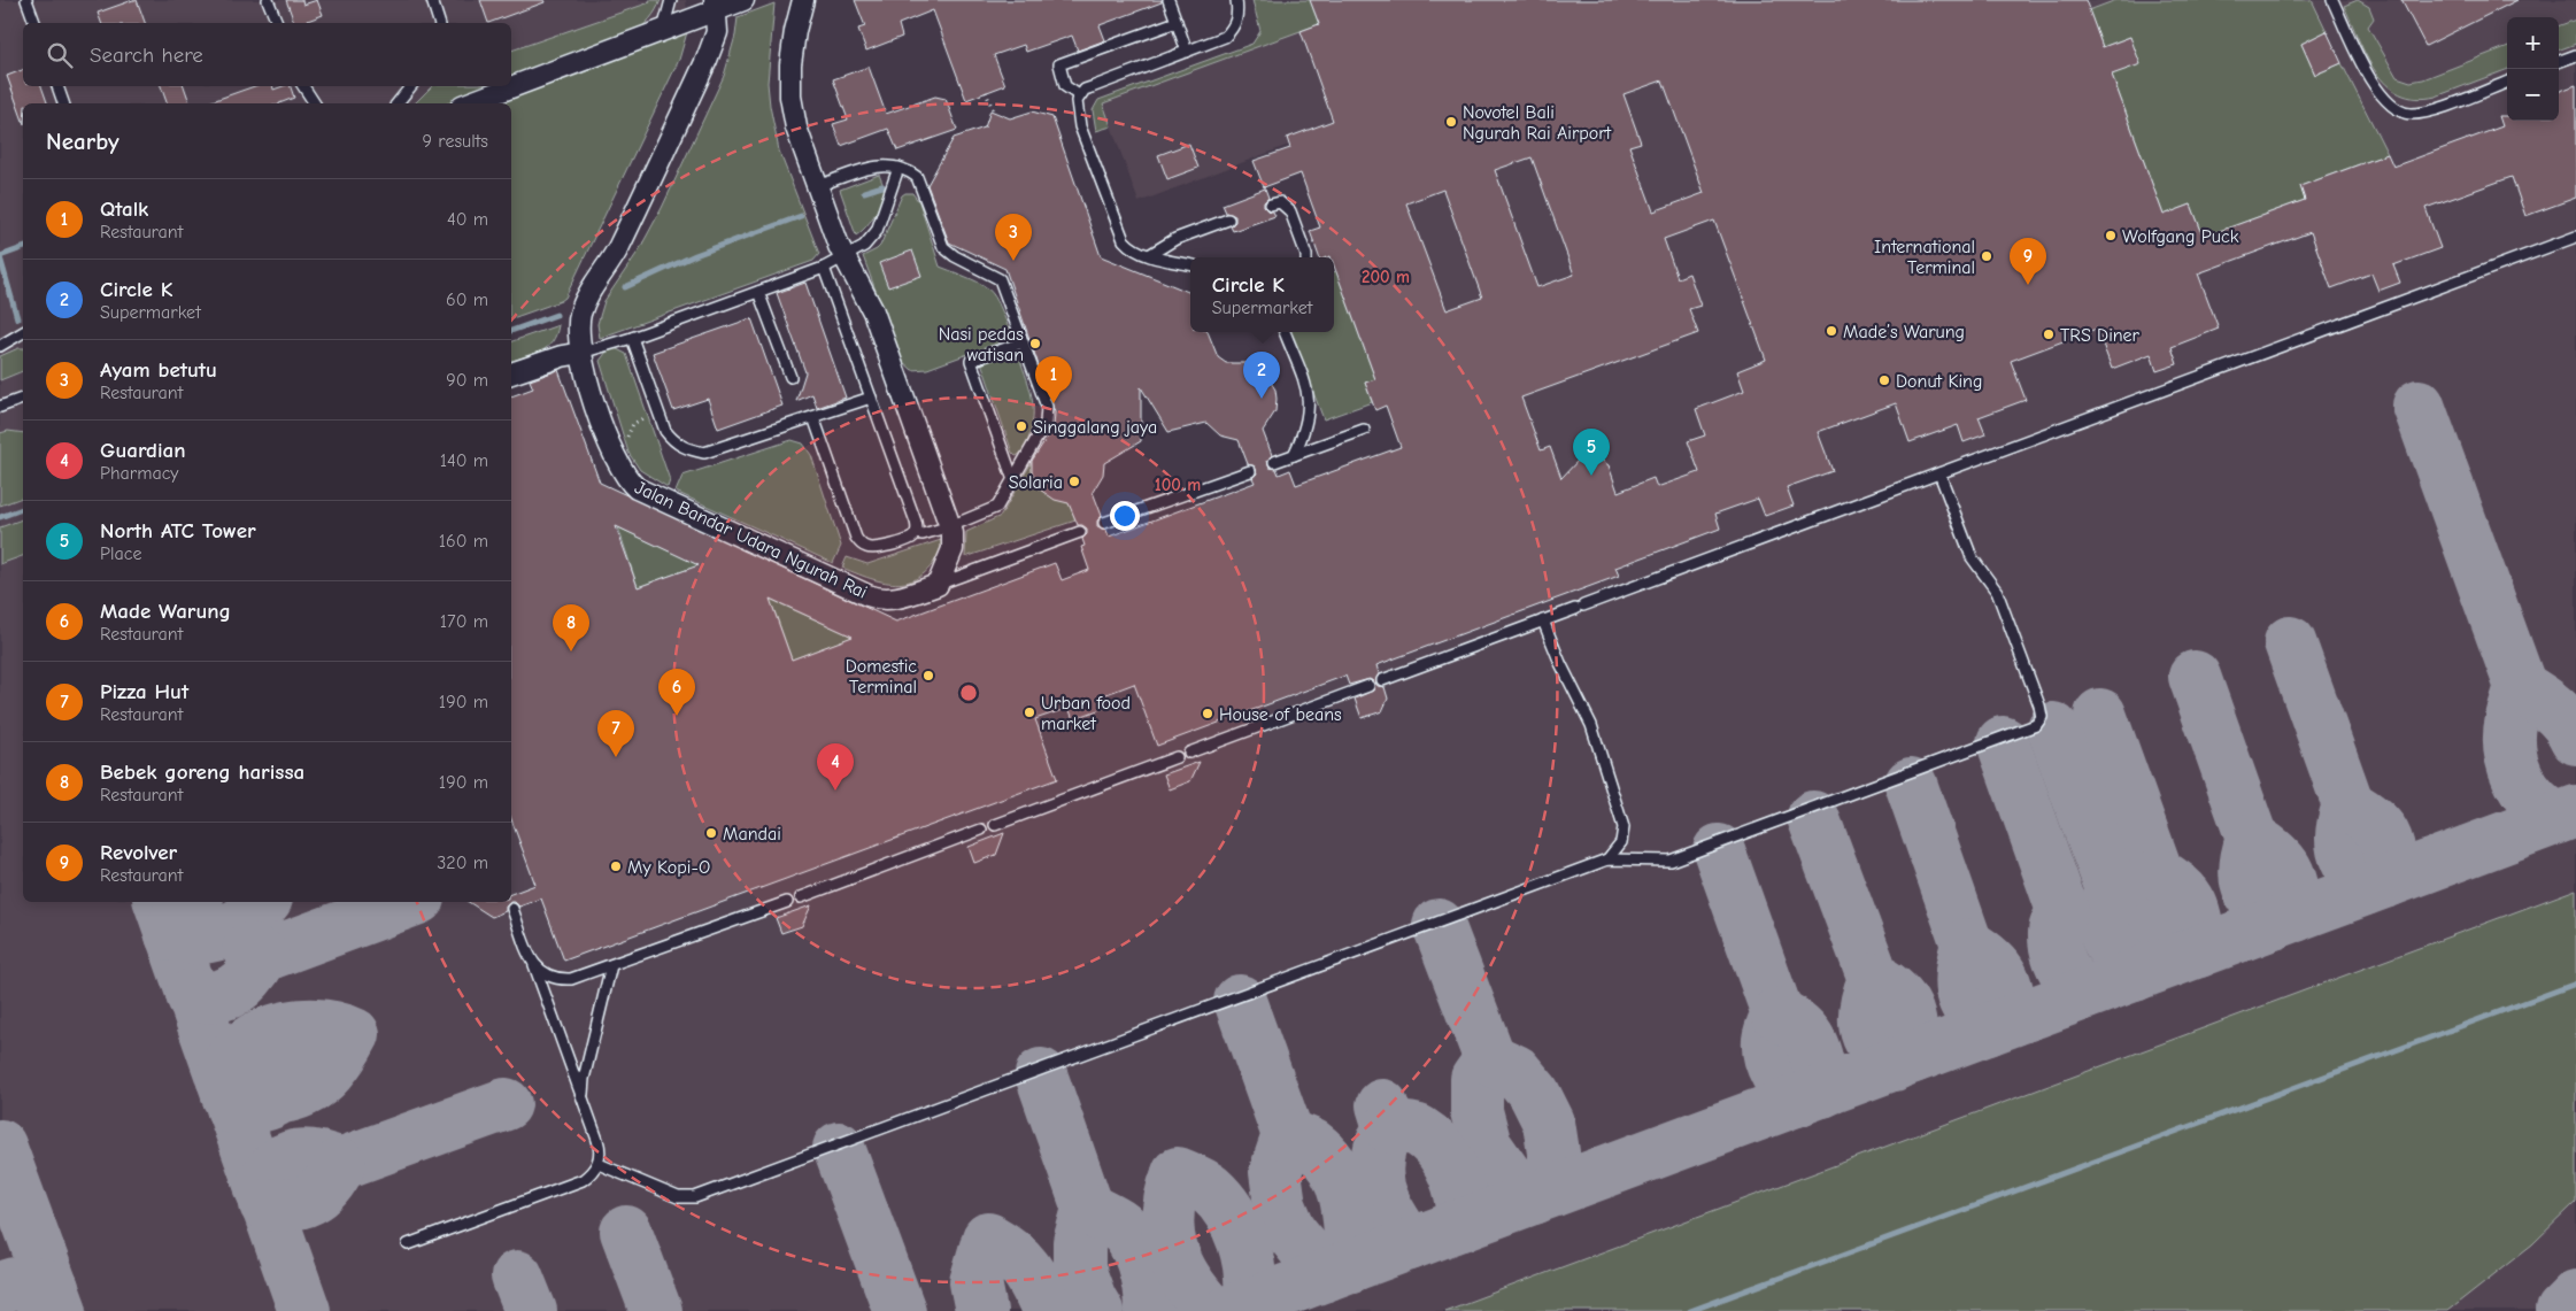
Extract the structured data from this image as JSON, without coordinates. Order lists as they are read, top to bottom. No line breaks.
{"streets":{"street":["Jalan Bandar Udara Ngurah Rai"]},"places":["Novotel Bali Ngurah Rai Airport","Wolfgang Puck","International Terminal","Made’s Warung","TRS Diner","Nasi pedas watisan","Donut King","Singgalang jaya","Solaria","Domestic Terminal","Urban food market","House of beans","Mandai","My Kopi-O"],"page":{"map_buttons":["+","−"],"search":"Search here","heading":["Nearby","9 results"],"list":[{"mark":"1","name":"Qtalk","note":"Restaurant","value":"40 m"},{"mark":"2","name":"Circle K","note":"Supermarket","value":"60 m"},{"mark":"3","name":"Ayam betutu","note":"Restaurant","value":"90 m"},{"mark":"4","name":"Guardian","note":"Pharmacy","value":"140 m"},{"mark":"5","name":"North ATC Tower","note":"Place","value":"160 m"},{"mark":"6","name":"Made Warung","note":"Restaurant","value":"170 m"},{"mark":"7","name":"Pizza Hut","note":"Restaurant","value":"190 m"},{"mark":"8","name":"Bebek goreng harissa","note":"Restaurant","value":"190 m"},{"mark":"9","name":"Revolver","note":"Restaurant","value":"320 m"}],"pins":["3","9","2","1","5","8","6","7","4"],"popup":["Circle K","Supermarket"]},"rings":["200 m","100 m"]}
